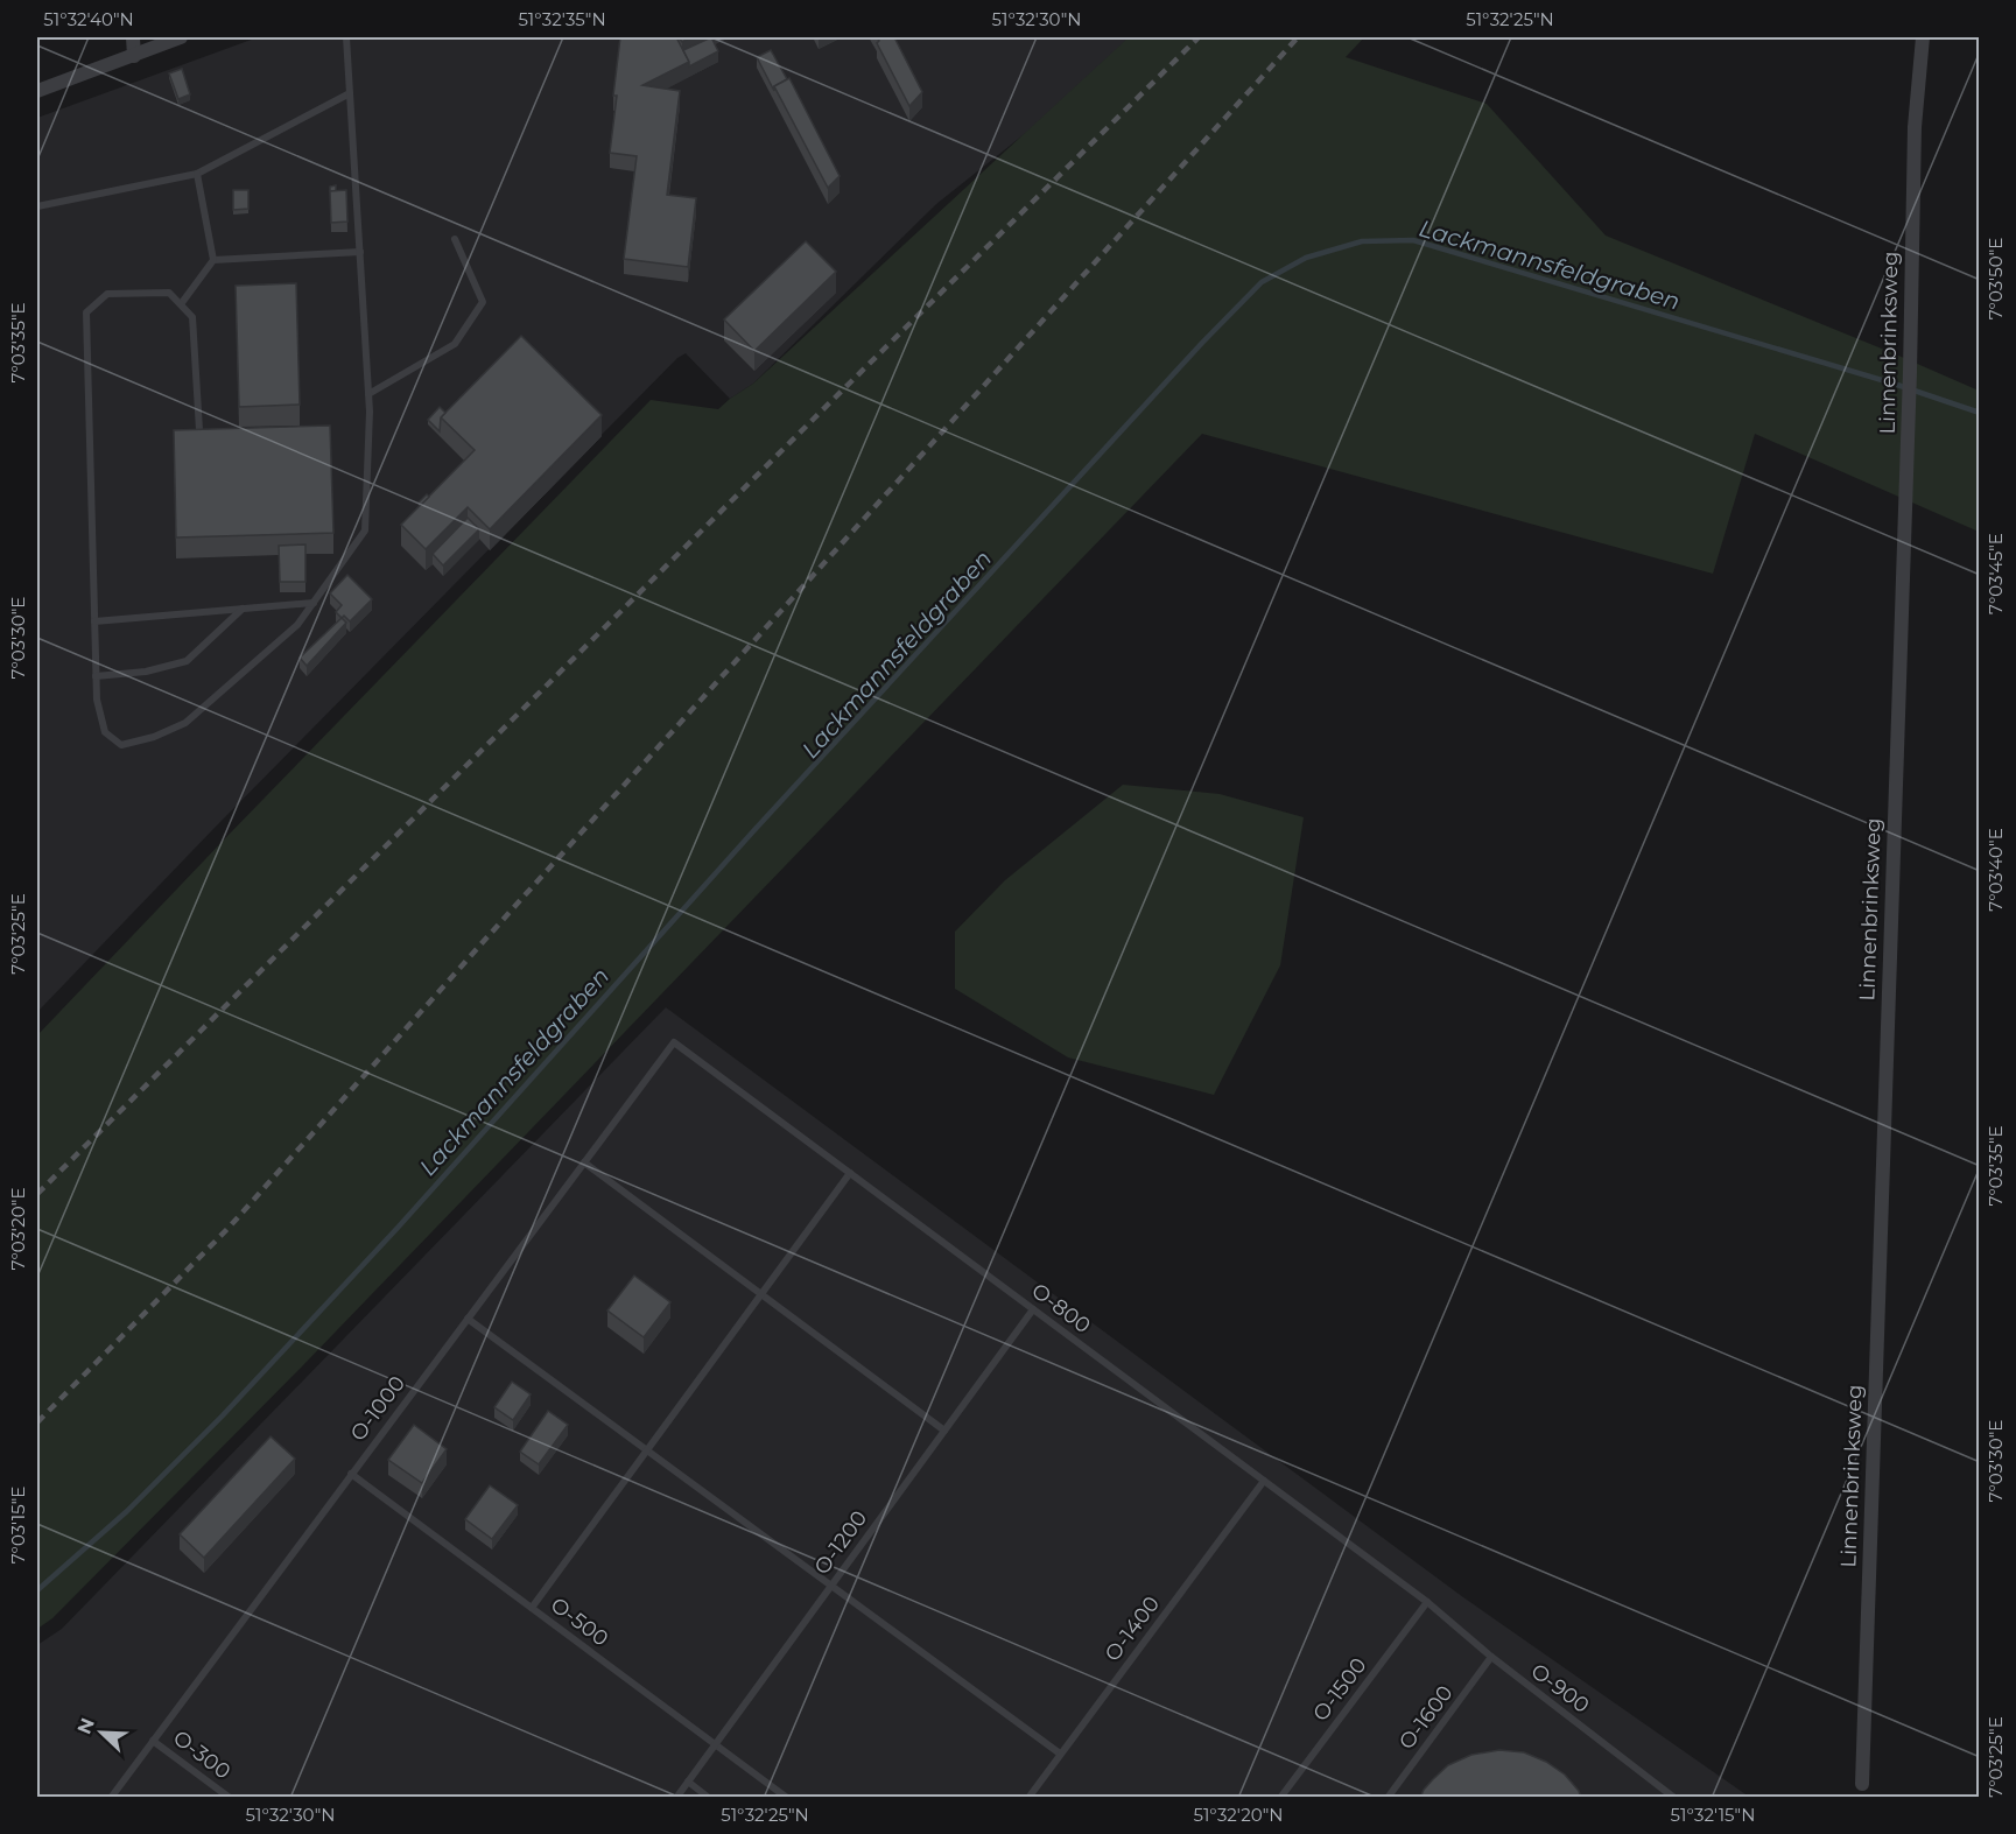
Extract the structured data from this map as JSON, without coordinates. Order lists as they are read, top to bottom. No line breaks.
{"streets":{"street":["Linnenbrinksweg"],"lane":["O-800","O-1000","O-1200","O-500","O-1400","O-900","O-1500","O-1600","O-300"]},"crossings":[["O-800","O-1000"],["O-800","O-1200"],["O-800","O-1400"],["O-800","O-900"],["O-800","O-1500"],["O-1000","O-500"],["O-1000","O-300"],["O-1200","O-500"],["O-900","O-1500"],["O-900","O-1600"]],"water":["Lackmannsfeldgraben"],"north":"top left","coordinates":["51°32'40\"N","51°32'35\"N","51°32'30\"N","51°32'25\"N","7°03'50\"E","7°03'35\"E","7°03'45\"E","7°03'30\"E","7°03'40\"E","7°03'25\"E","7°03'20\"E","7°03'15\"E","51°32'20\"N","51°32'15\"N"]}
